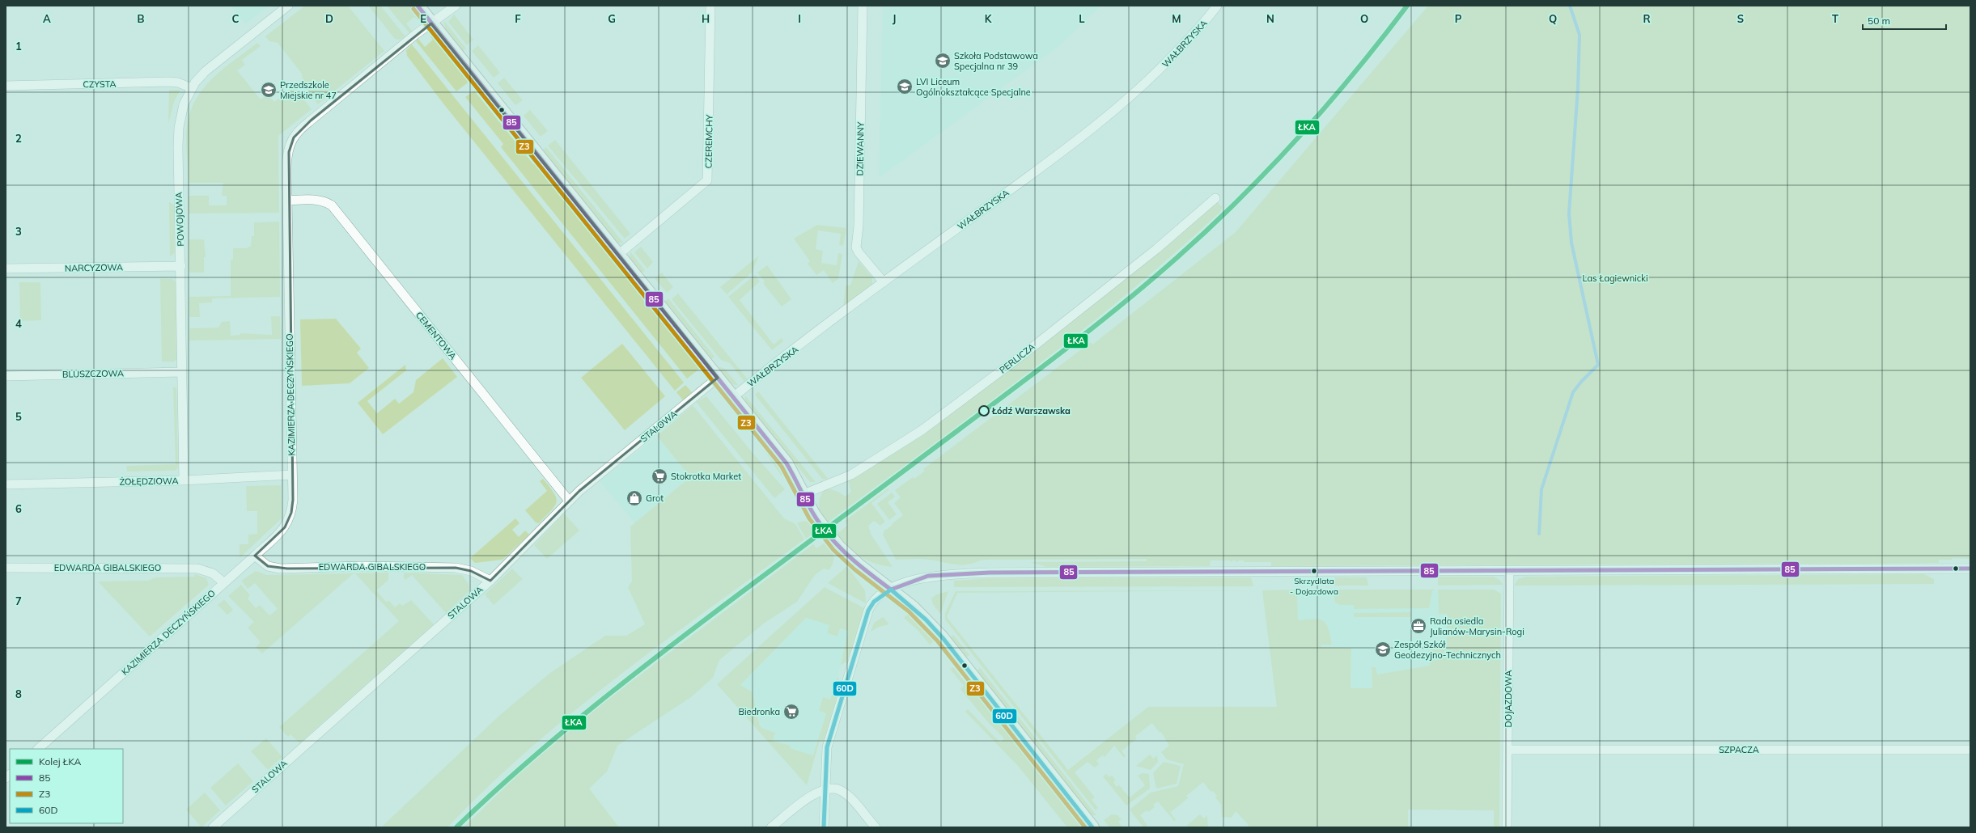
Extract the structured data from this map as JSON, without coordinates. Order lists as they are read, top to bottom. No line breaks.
{"streets":{"street":["WAŁBRZYSKA","CZYSTA","CZEREMCHY","DZIEWANNY","POWOJOWA","NARCYZOWA","CEMENTOWA","PERLICZA","BLUSZCZOWA","KAZIMIERZA DECZYŃSKIEGO","STALOWA","ŻOŁĘDZIOWA","EDWARDA GIBALSKIEGO","DOJAZDOWA","SZPACZA"]},"crossings":[["WAŁBRZYSKA","DZIEWANNY"],["CZYSTA","POWOJOWA"],["POWOJOWA","NARCYZOWA"],["POWOJOWA","BLUSZCZOWA"],["POWOJOWA","ŻOŁĘDZIOWA"],["CEMENTOWA","KAZIMIERZA DECZYŃSKIEGO"],["CEMENTOWA","STALOWA"],["KAZIMIERZA DECZYŃSKIEGO","ŻOŁĘDZIOWA"],["KAZIMIERZA DECZYŃSKIEGO","EDWARDA GIBALSKIEGO"],["STALOWA","EDWARDA GIBALSKIEGO"],["DOJAZDOWA","SZPACZA"]],"parks":["Las Łagiewnicki"],"places":{"school or university":["Szkoła Podstawowa Specjalna nr 39","LVI Liceum Ogólnokształcące Specjalne","Przedszkole Miejskie nr 47","Zespół Szkół Geodezyjno-Technicznych"],"other":["Łódź Warszawska","Skrzydlata - Dojazdowa"],"supermarket":["Stokrotka Market","Biedronka"],"shop":["Grot"],"office":["Rada osiedla Julianów-Marysin-Rogi"]},"lines":["rail line ŁKA","transit line 85","transit line Z3","transit line 60D"],"legend":["Kolej ŁKA","85","Z3","60D"],"scale_bar":"50 m","grid":{"columns":["A","B","C","D","E","F","G","H","I","J","K","L","M","N","O","P","Q","R","S","T"],"rows":["1","2","3","4","5","6","7","8"]}}
